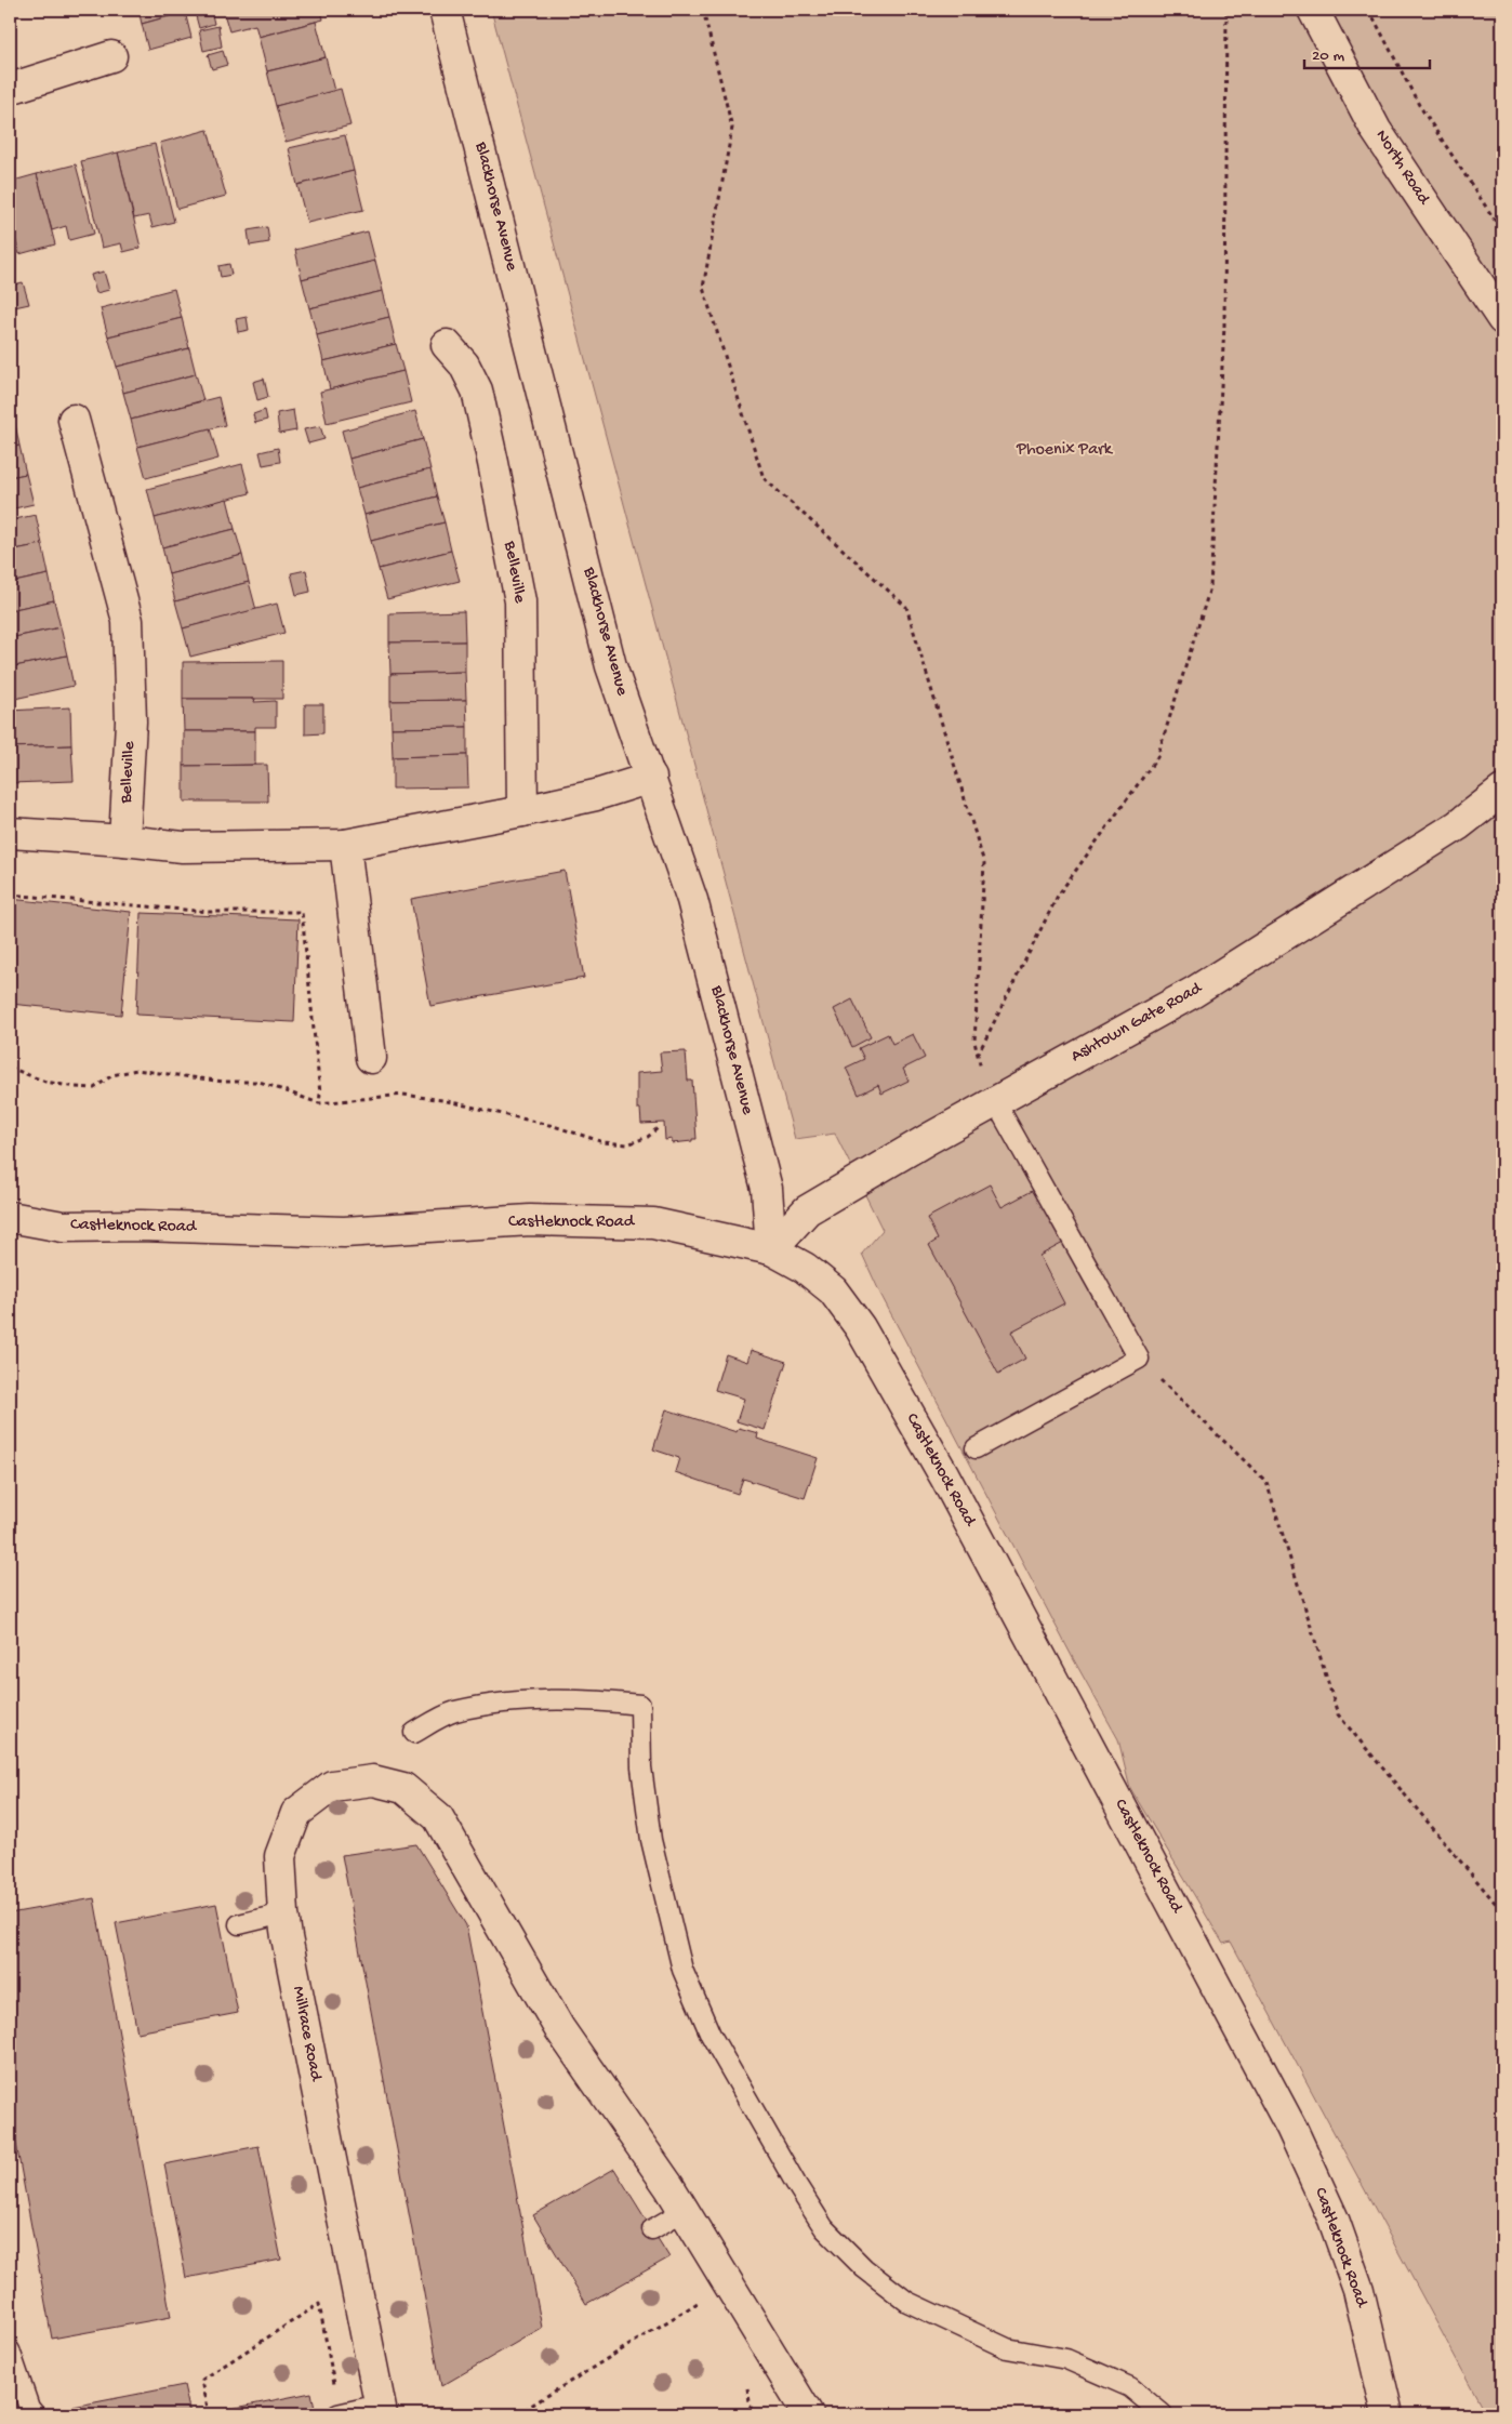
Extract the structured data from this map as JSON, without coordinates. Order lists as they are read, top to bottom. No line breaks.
{"streets":{"street":["North Road","Blackhorse Avenue","Belleville","Ashtown Gate Road","Castleknock Road","Millrace Road"]},"crossings":[["Blackhorse Avenue","Ashtown Gate Road"],["Blackhorse Avenue","Castleknock Road"],["Ashtown Gate Road","Castleknock Road"]],"parks":["Phoenix Park"],"scale_bar":"20 m"}
